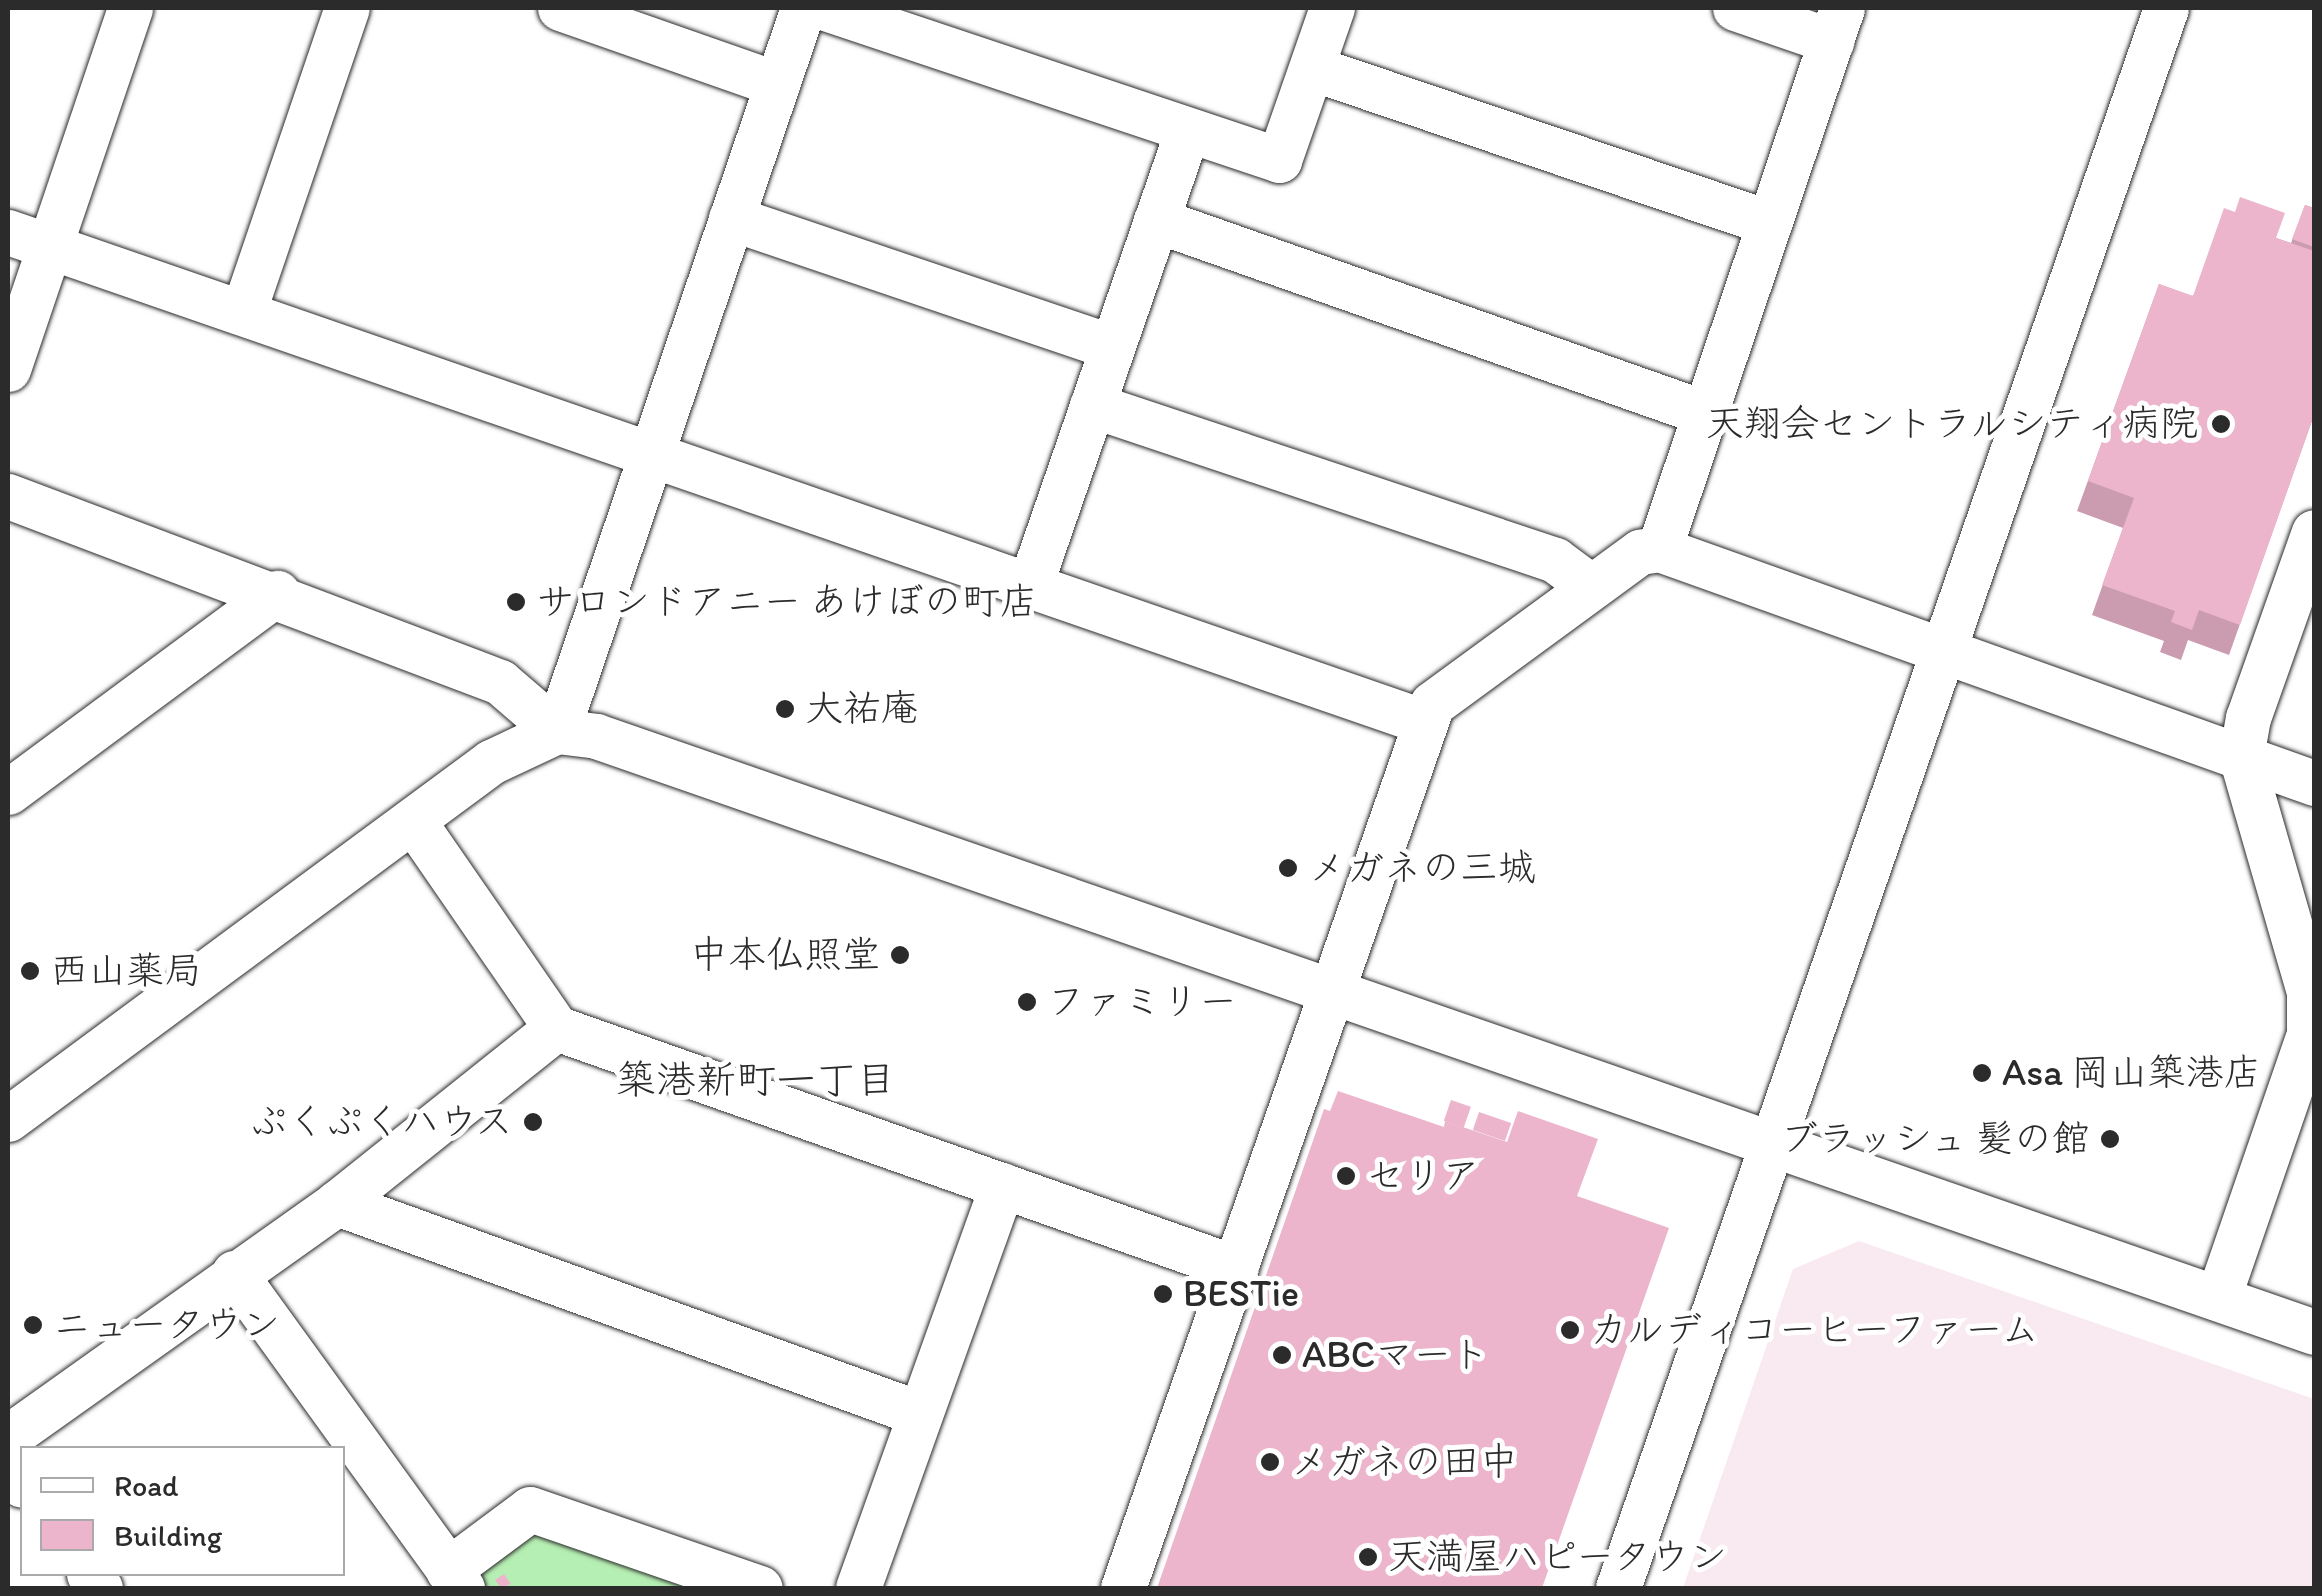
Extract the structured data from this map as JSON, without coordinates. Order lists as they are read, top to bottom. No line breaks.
{"districts":["築港新町一丁目"],"places":["天翔会セントラルシティ病院","サロンドアニー あけぼの町店","大祐庵","メガネの三城","中本仏照堂","西山薬局","ファミリー","Asa 岡山築港店","ぷくぷくハウス","ブラッシュ 髪の館","セリア","BESTie","ニュータウン","カルディコーヒーファーム","ABCマート","メガネの田中","天満屋ハピータウン"],"legend":["Road","Building"]}
